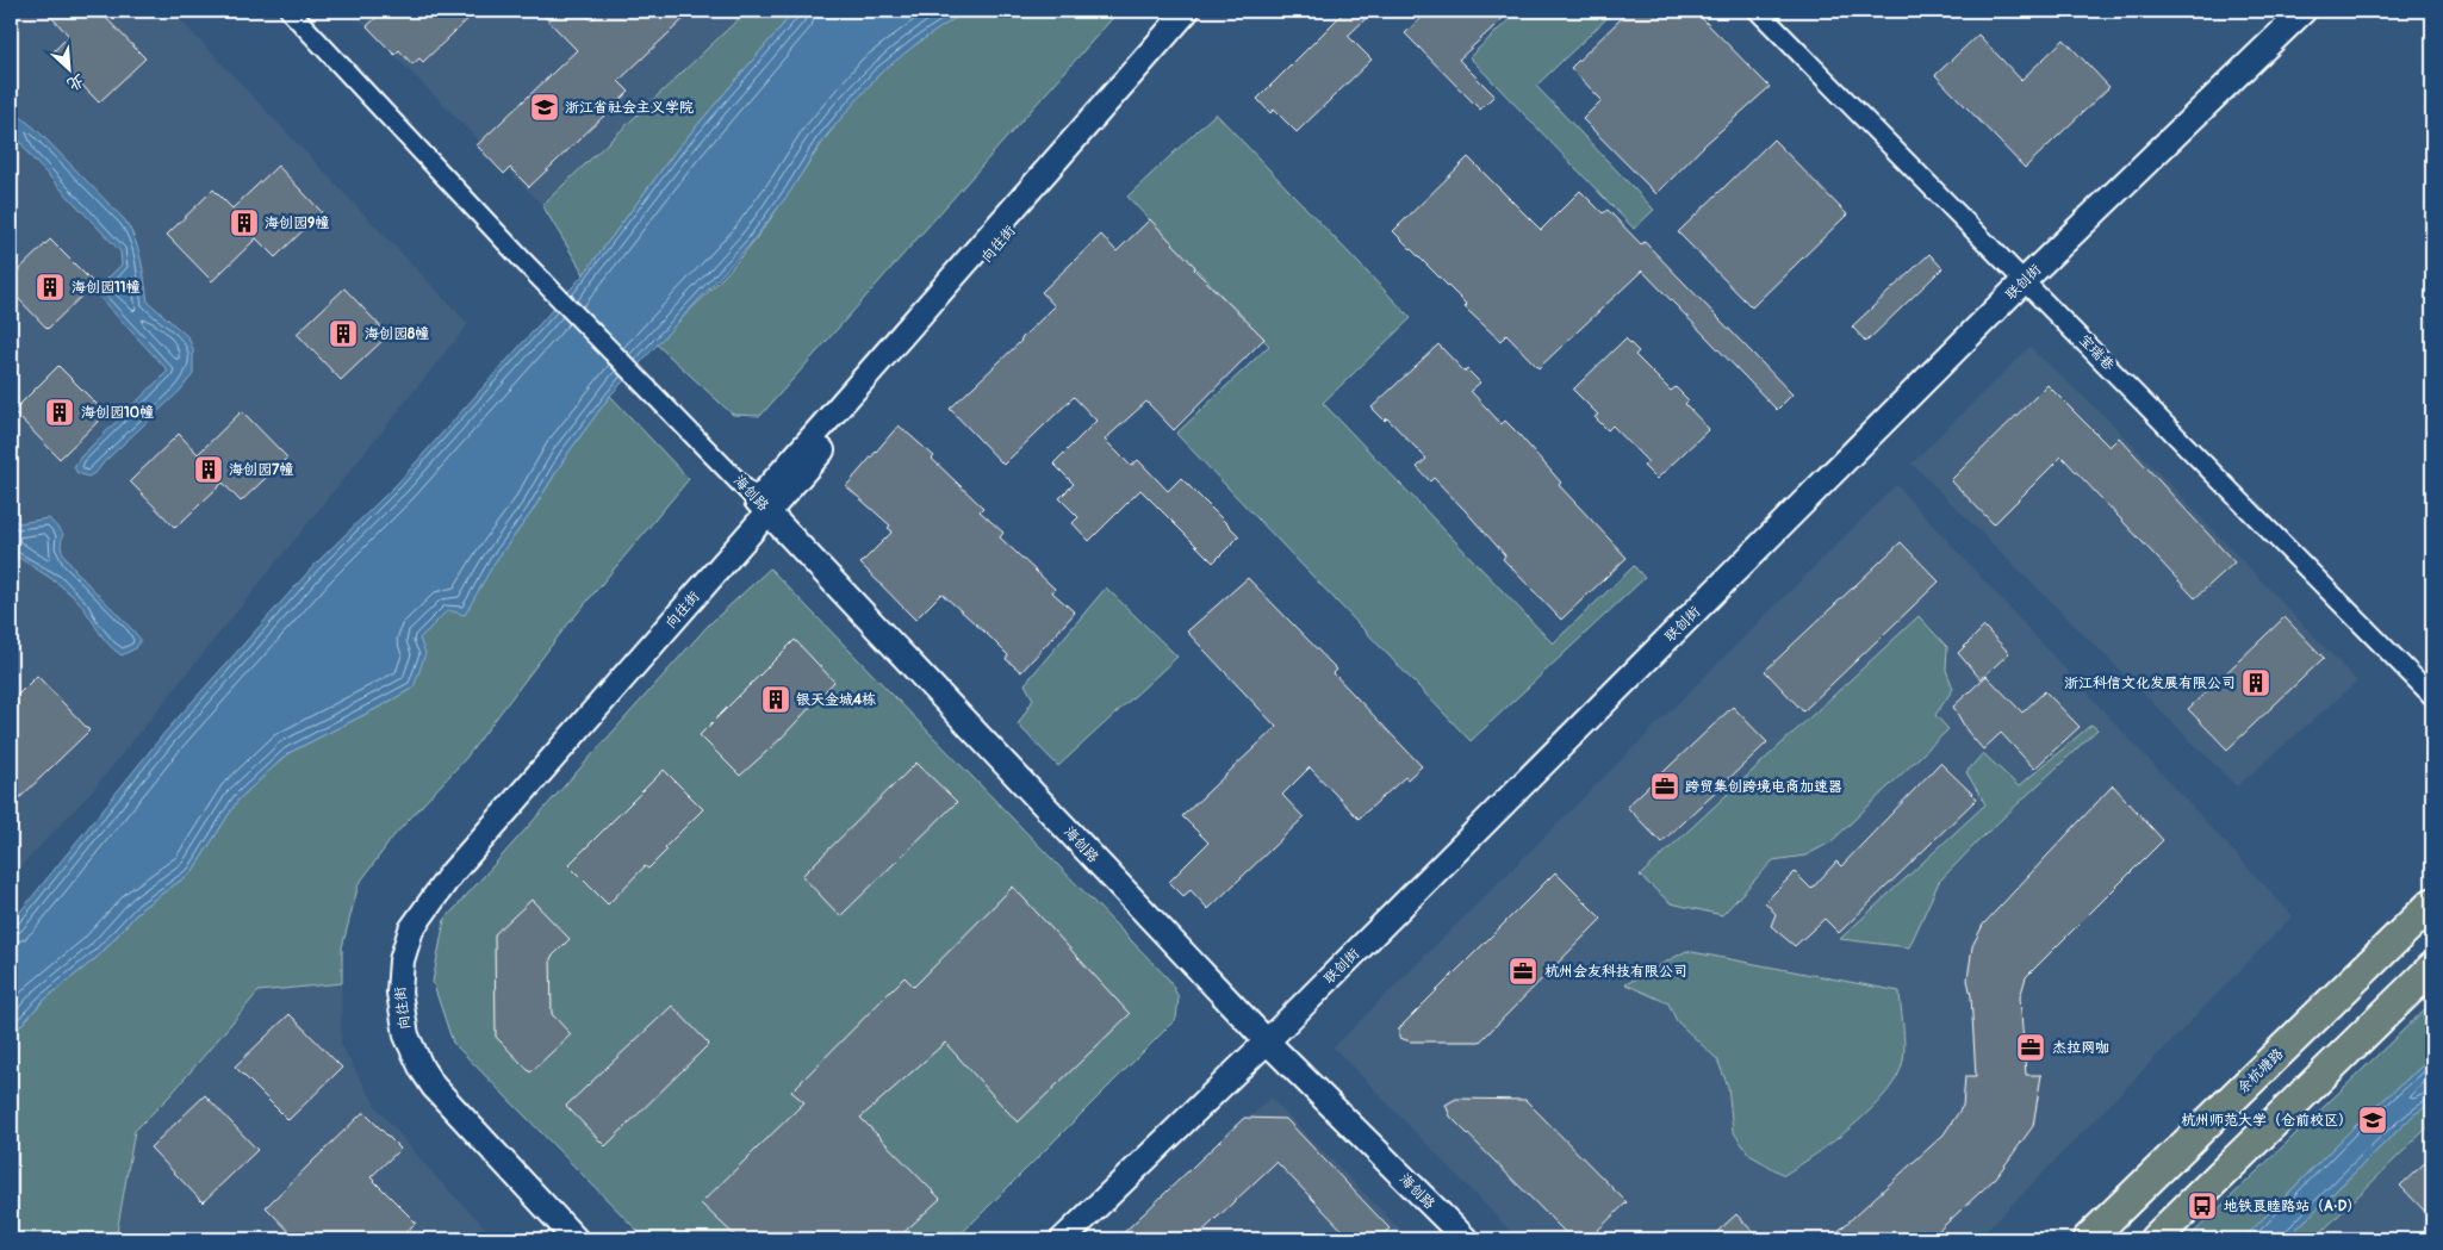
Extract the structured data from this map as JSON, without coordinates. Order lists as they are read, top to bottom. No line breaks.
{"streets":{"main road":["余杭塘路"],"street":["向往街","联创街","宝瑞巷","海创路"]},"crossings":[["向往街","海创路"],["联创街","宝瑞巷"],["联创街","海创路"]],"places":{"school or university":["浙江省社会主义学院","杭州师范大学（仓前校区）"],"building":["海创园9幢","海创园11幢","海创园8幢","海创园10幢","海创园7幢","浙江科信文化发展有限公司","银天金城4栋"],"office":["跨贸集创跨境电商加速器","杭州会友科技有限公司","杰拉网咖"],"bus stop":["地铁良睦路站（A·D）"]},"north":"bottom right"}
